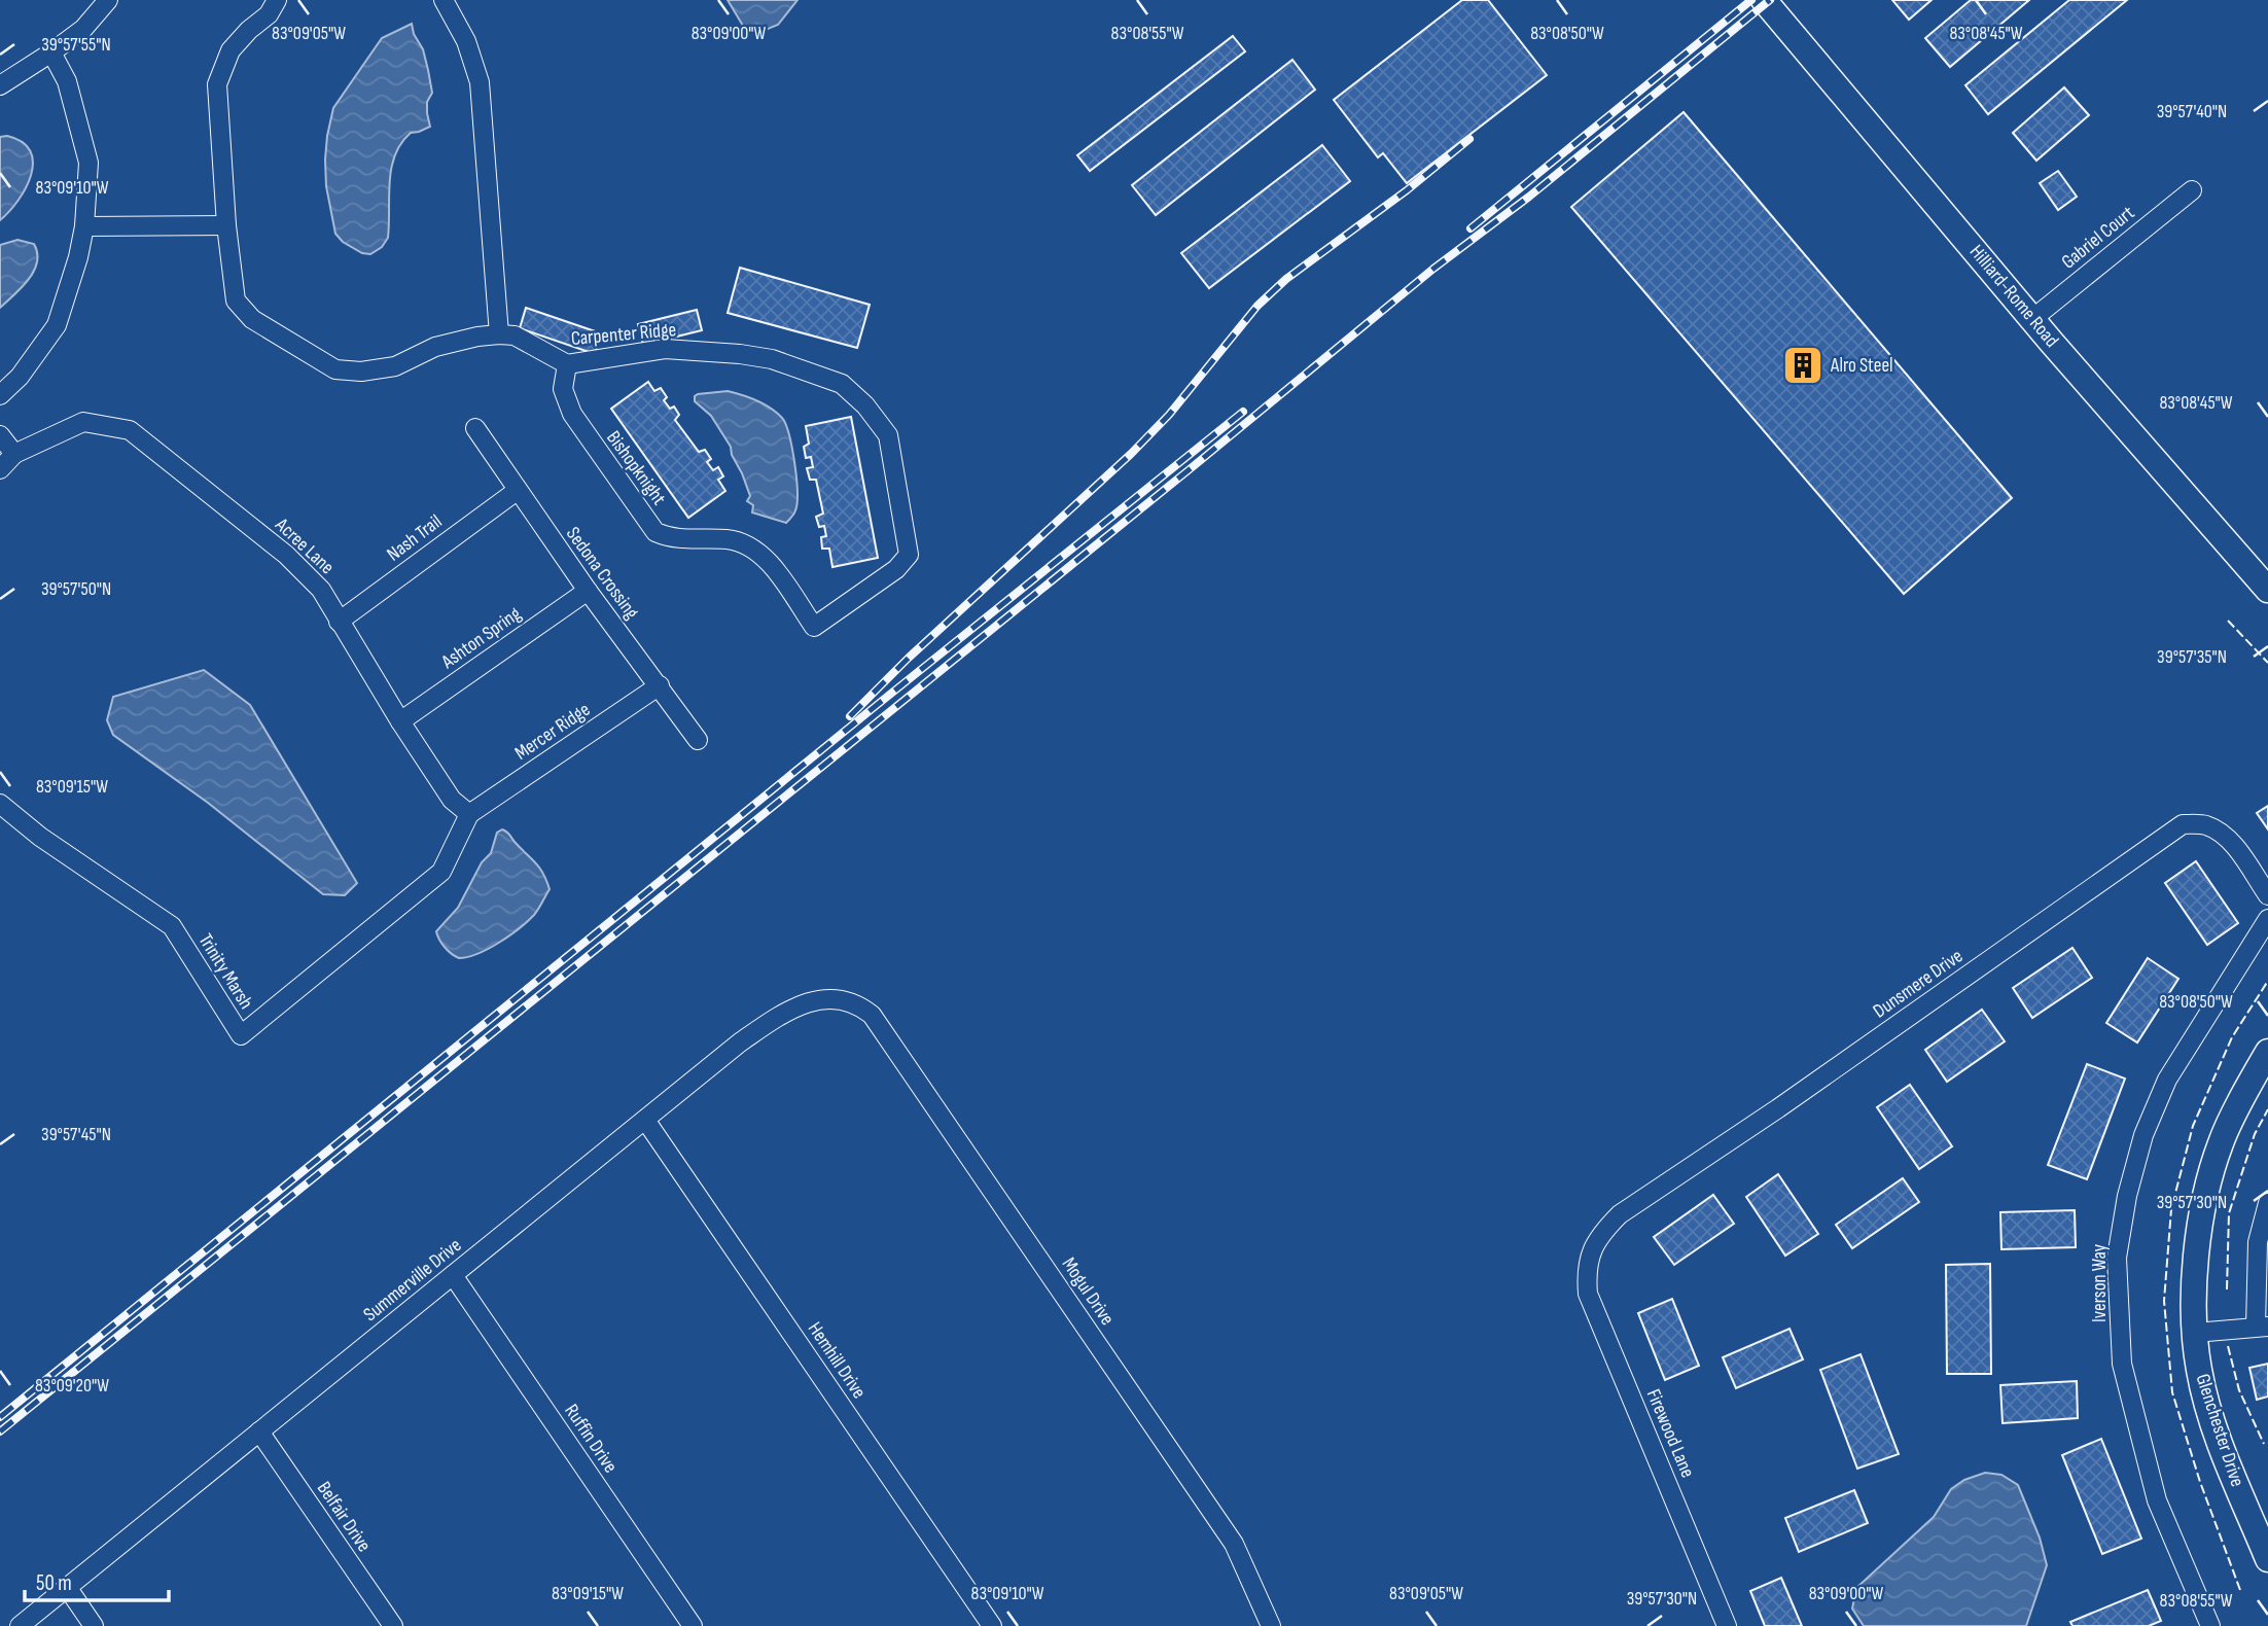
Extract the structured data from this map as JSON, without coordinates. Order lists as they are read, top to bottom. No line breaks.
{"streets":{"main road":["Hilliard-Rome Road","Glenchester Drive"],"street":["Gabriel Court","Carpenter Ridge","Bishopknight","Nash Trail","Acree Lane","Sedona Crossing","Ashton Spring","Mercer Ridge","Trinity Marsh","Dunsmere Drive","Summerville Drive","Iverson Way","Mogul Drive","Hemhill Drive","Firewood Lane","Ruffin Drive","Belfair Drive"]},"crossings":[["Gabriel Court","Hilliard-Rome Road"],["Carpenter Ridge","Bishopknight"],["Nash Trail","Acree Lane"],["Nash Trail","Sedona Crossing"],["Acree Lane","Ashton Spring"],["Acree Lane","Mercer Ridge"],["Acree Lane","Trinity Marsh"],["Sedona Crossing","Ashton Spring"],["Sedona Crossing","Mercer Ridge"],["Mercer Ridge","Trinity Marsh"],["Dunsmere Drive","Firewood Lane"],["Summerville Drive","Mogul Drive"],["Summerville Drive","Hemhill Drive"],["Summerville Drive","Ruffin Drive"],["Summerville Drive","Belfair Drive"]],"places":{"building":["Alro Steel"]},"scale_bar":"50 m","coordinates":["83°08'45\"W","83°09'05\"W","83°09'00\"W","83°08'55\"W","83°08'50\"W","39°57'55\"N","39°57'40\"N","83°09'10\"W","39°57'50\"N","39°57'35\"N","83°09'15\"W","39°57'45\"N","39°57'30\"N","83°09'20\"W"]}
